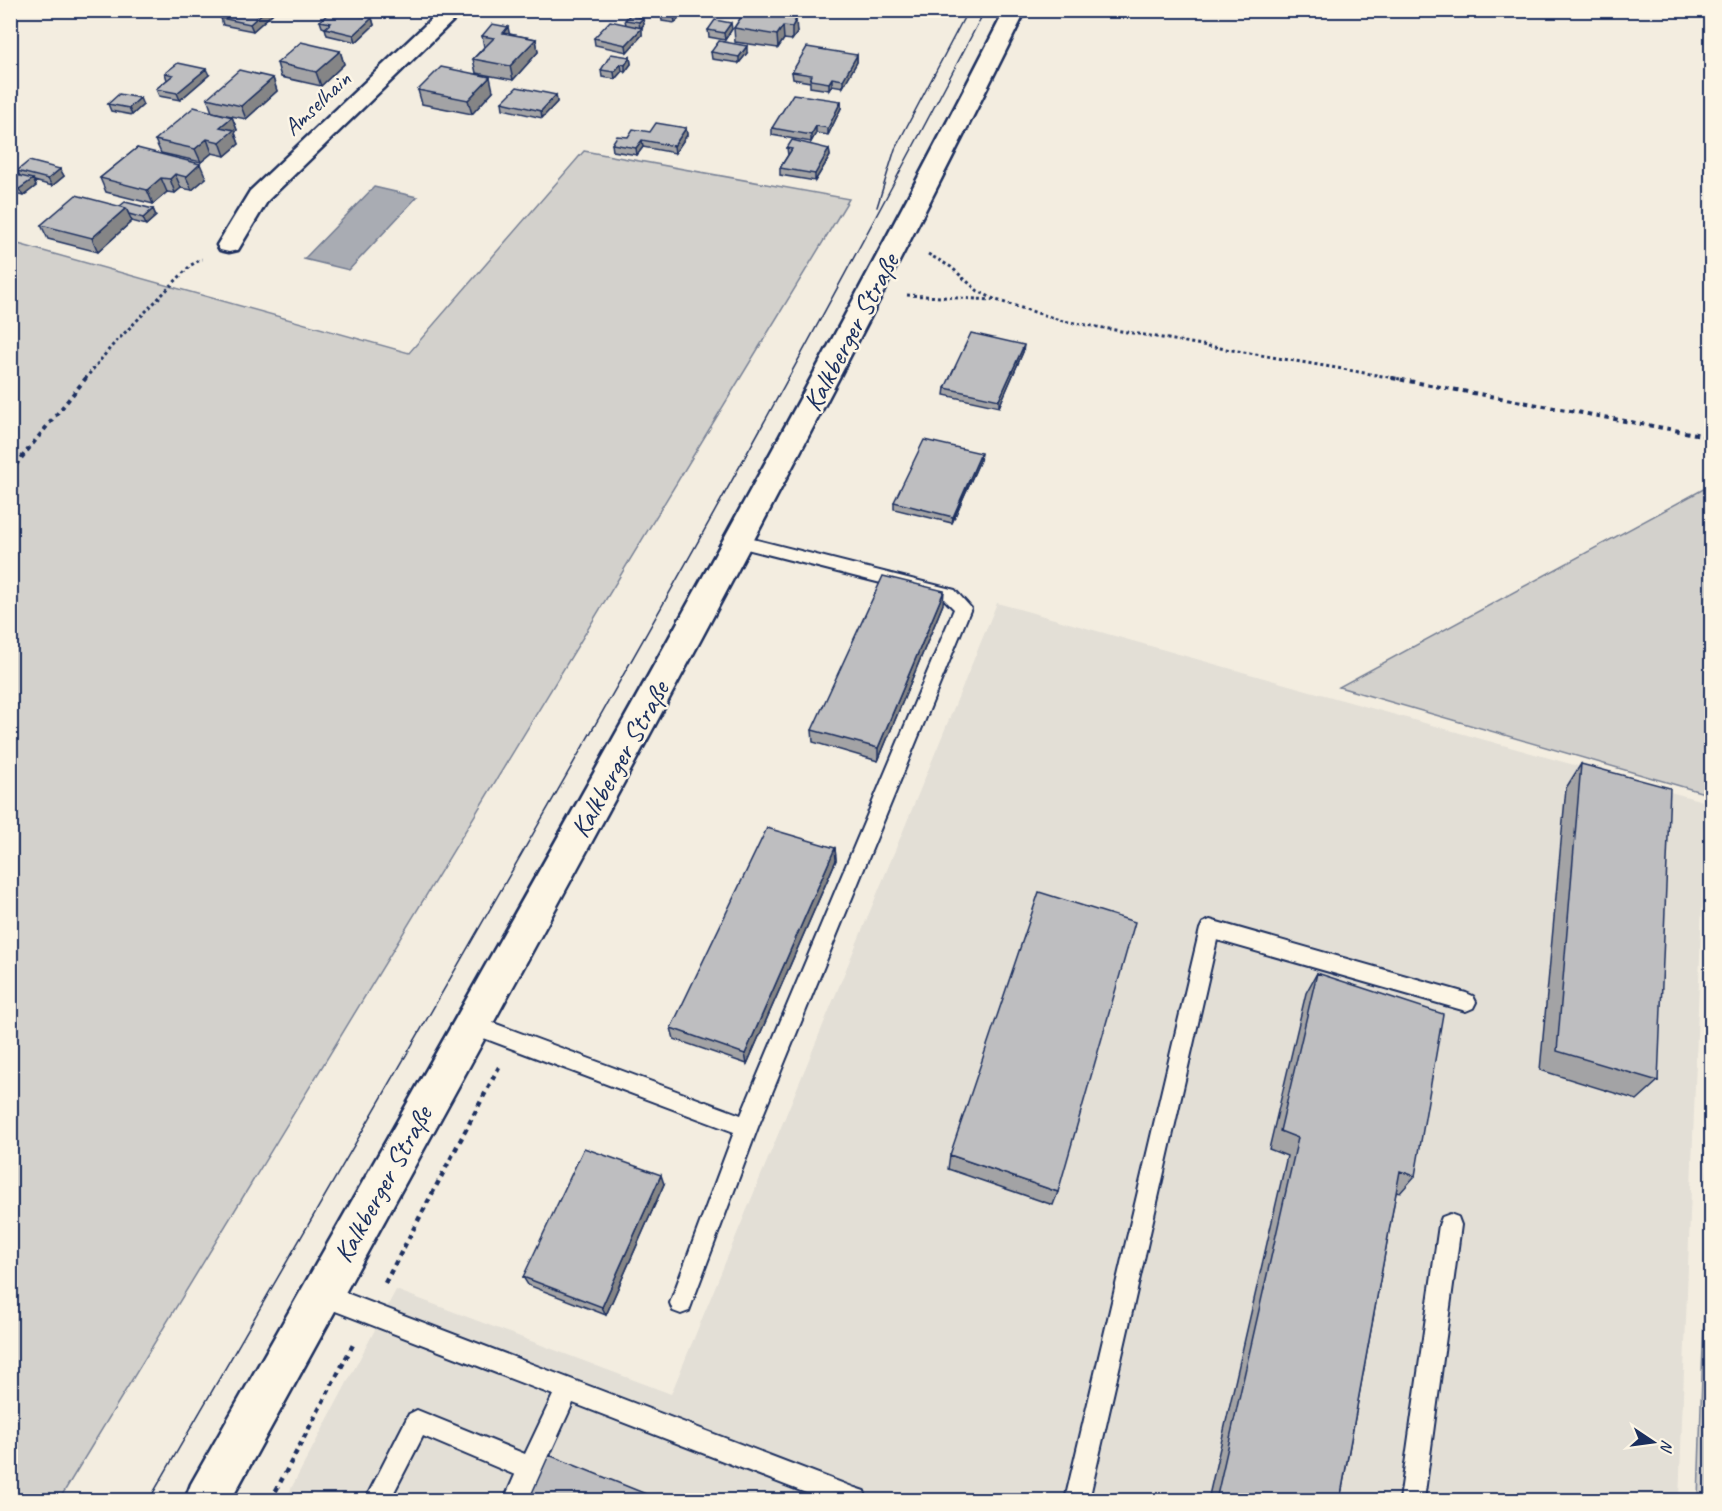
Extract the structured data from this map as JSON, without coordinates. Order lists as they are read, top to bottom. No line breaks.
{"streets":{"main road":["Amselhain","Kalkberger Straße"]},"north":"right"}
